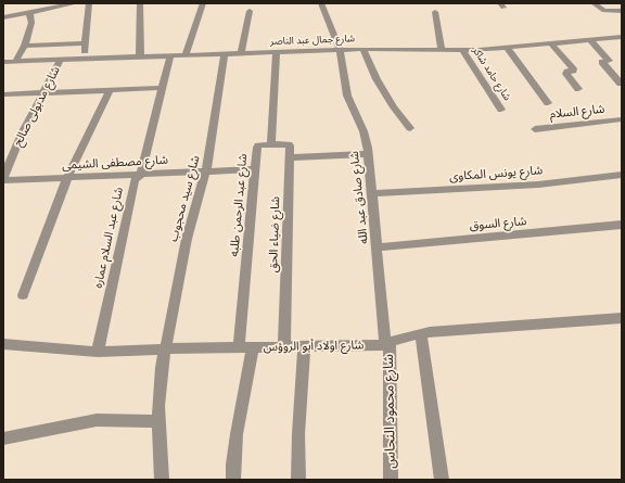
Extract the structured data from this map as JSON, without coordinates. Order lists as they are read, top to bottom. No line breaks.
{"streets":{"street":["شارع جمال عبد الناصر","شارع حامد شاكر","شارع مدبولى صالح","شارع السلام","شارع مصطفى الشيمى","شارع يونس المكاوى","شارع صادق عبد الله","شارع سيد محجوب","شارع عبد الرحمن طلبه","شارع السوق","شارع ضياء الحق","شارع عبد السلام عماره","شارع اولاد أبو الروؤس","شارع محمود النحاس"]},"crossings":[["شارع جمال عبد الناصر","شارع حامد شاكر"],["شارع جمال عبد الناصر","شارع مدبولى صالح"],["شارع جمال عبد الناصر","شارع صادق عبد الله"],["شارع جمال عبد الناصر","شارع سيد محجوب"],["شارع جمال عبد الناصر","شارع عبد السلام عماره"],["شارع مصطفى الشيمى","شارع سيد محجوب"],["شارع مصطفى الشيمى","شارع عبد الرحمن طلبه"],["شارع مصطفى الشيمى","شارع عبد السلام عماره"],["شارع يونس المكاوى","شارع صادق عبد الله"],["شارع صادق عبد الله","شارع السوق"],["شارع صادق عبد الله","شارع اولاد أبو الروؤس"],["شارع صادق عبد الله","شارع محمود النحاس"],["شارع سيد محجوب","شارع اولاد أبو الروؤس"],["شارع عبد الرحمن طلبه","شارع اولاد أبو الروؤس"],["شارع ضياء الحق","شارع اولاد أبو الروؤس"],["شارع عبد السلام عماره","شارع اولاد أبو الروؤس"],["شارع اولاد أبو الروؤس","شارع محمود النحاس"]]}
